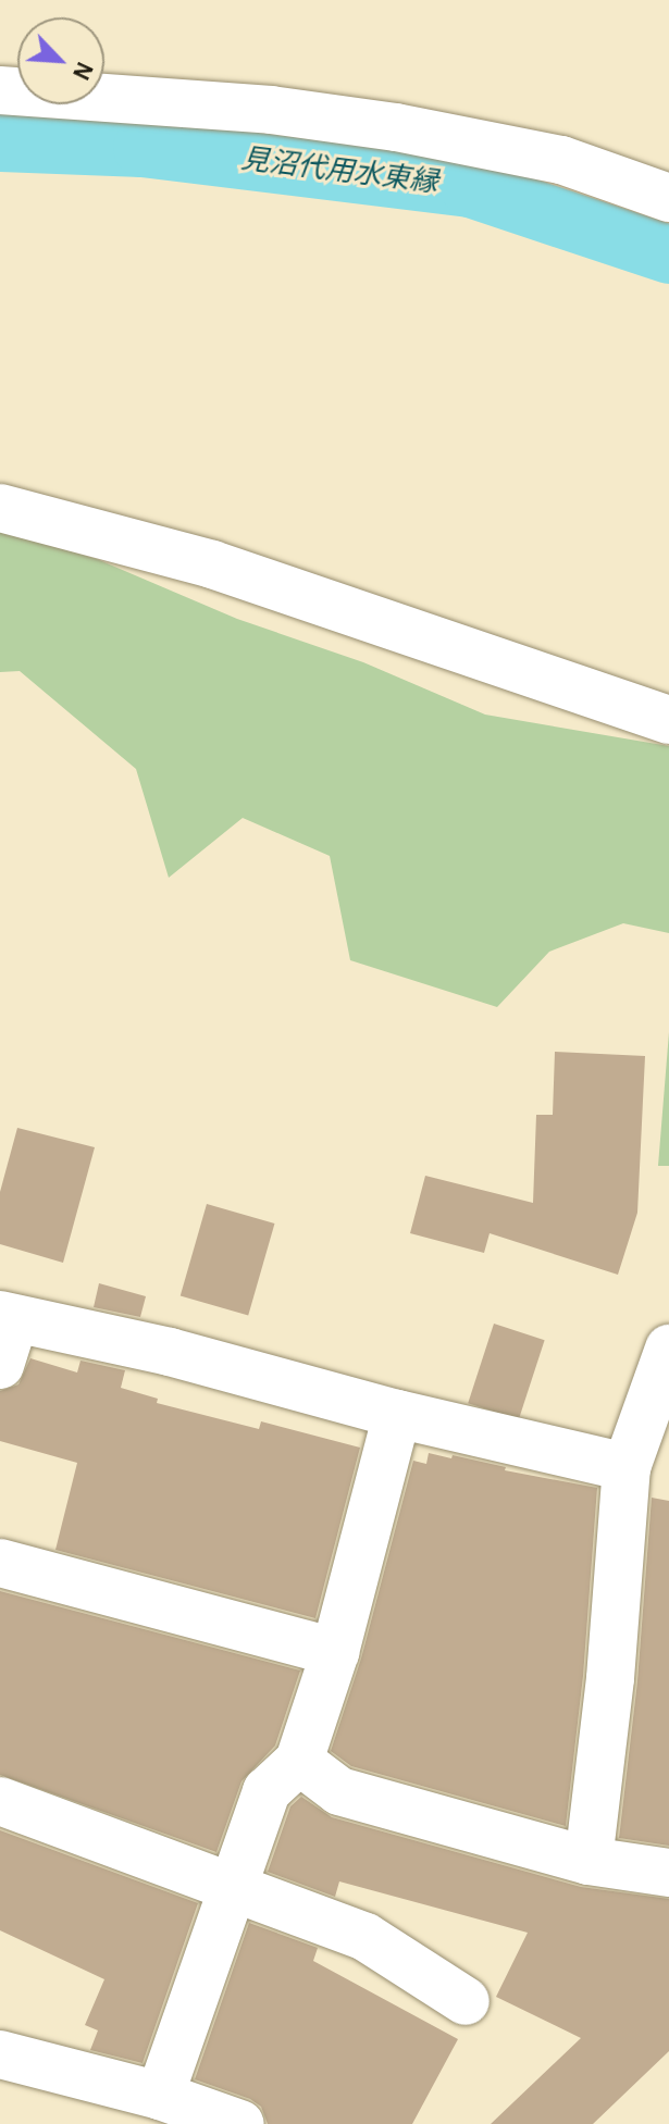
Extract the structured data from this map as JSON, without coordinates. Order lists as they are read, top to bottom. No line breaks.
{"water":["見沼代用水東縁"],"north":"bottom right"}
